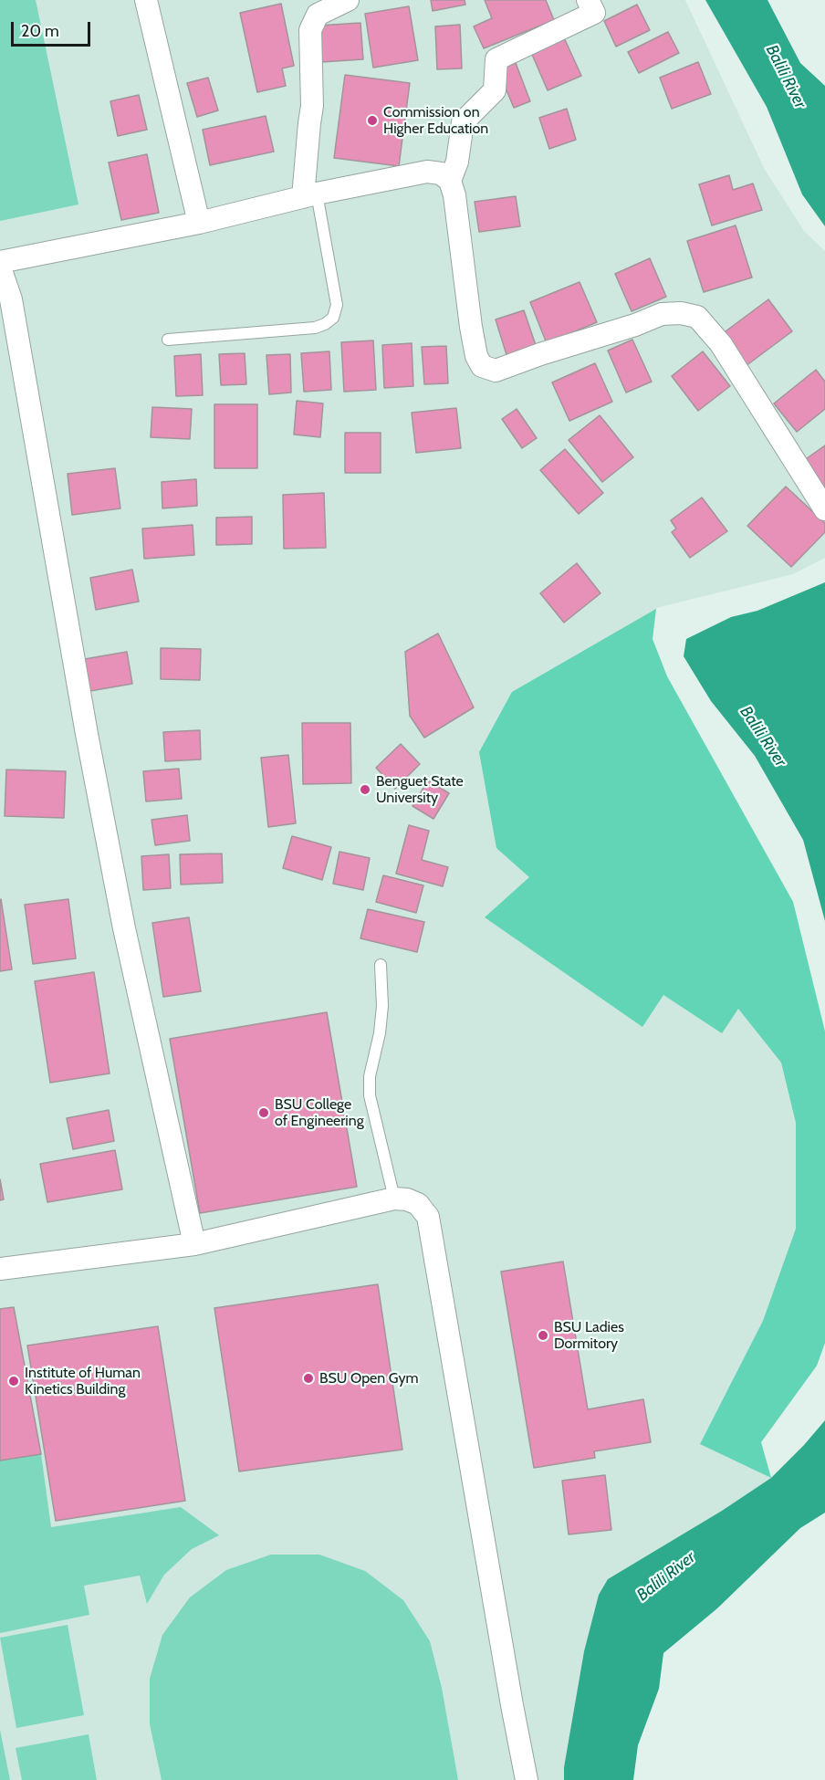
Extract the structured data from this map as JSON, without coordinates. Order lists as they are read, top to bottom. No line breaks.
{"water":["Balili River"],"places":["Commission on Higher Education","Benguet State University","BSU College of Engineering","BSU Ladies Dormitory","BSU Open Gym","Institute of Human Kinetics Building"],"scale_bar":"20 m"}
